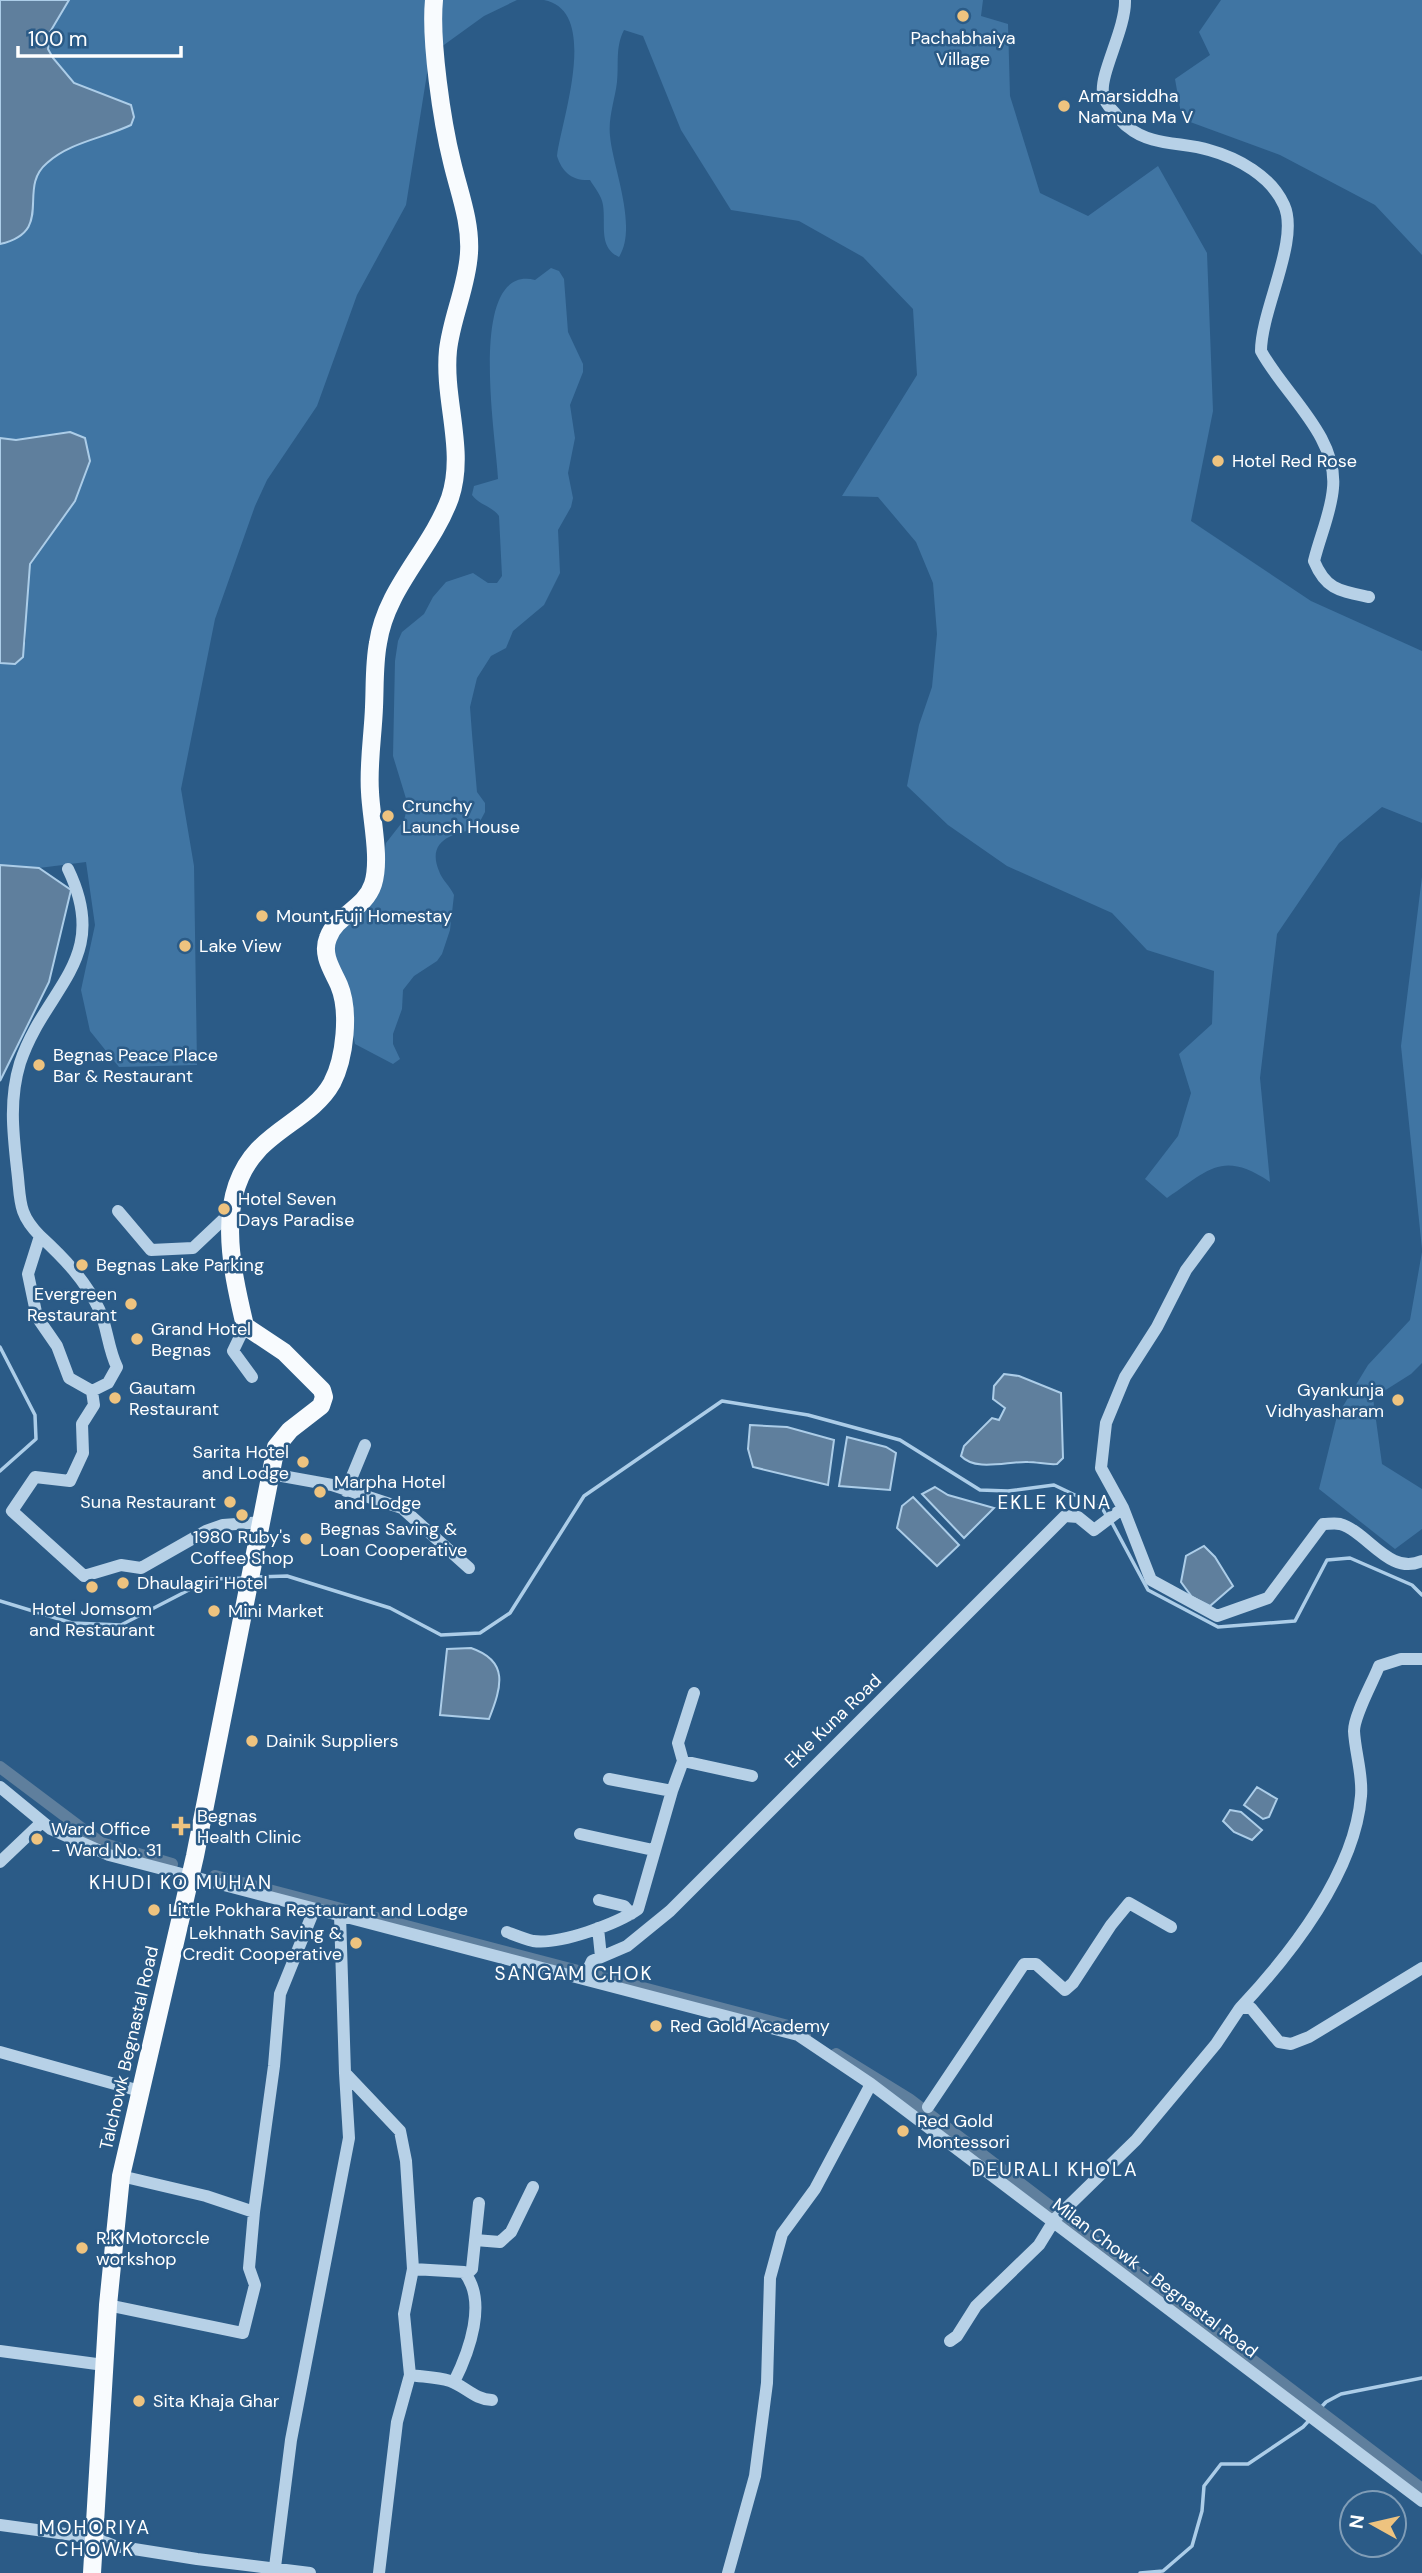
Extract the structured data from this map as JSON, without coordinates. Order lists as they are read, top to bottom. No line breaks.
{"streets":{"main road":["Talchowk Begnastal Road"],"street":["Ekle Kuna Road","Milan Chowk - Begnastal Road"]},"crossings":[["Talchowk Begnastal Road","Milan Chowk - Begnastal Road"]],"districts":["EKLE KUNA","KHUDI KO MUHAN","SANGAM CHOK","DEURALI KHOLA","MOHORIYA CHOWK"],"places":{"other":["Pachabhaiya Village","Amarsiddha Namuna Ma V","Hotel Red Rose","Crunchy Launch House","Mount Fuji Homestay","Lake View","Begnas Peace Place Bar & Restaurant","Hotel Seven Days Paradise","Begnas Lake Parking","Evergreen Restaurant","Grand Hotel Begnas","Gautam Restaurant","Gyankunja Vidhyasharam","Sarita Hotel and Lodge","Marpha Hotel and Lodge","Suna Restaurant","1980 Ruby's Coffee Shop","Begnas Saving & Loan Cooperative","Dhaulagiri Hotel","Hotel Jomsom and Restaurant","Mini Market","Dainik Suppliers","Ward Office - Ward No. 31","Little Pokhara Restaurant and Lodge","Lekhnath Saving & Credit Cooperative","Red Gold Academy","Red Gold Montessori","R.K Motorccle workshop","Sita Khaja Ghar"],"health":["Begnas Health Clinic"]},"scale_bar":"100 m","north":"left"}
